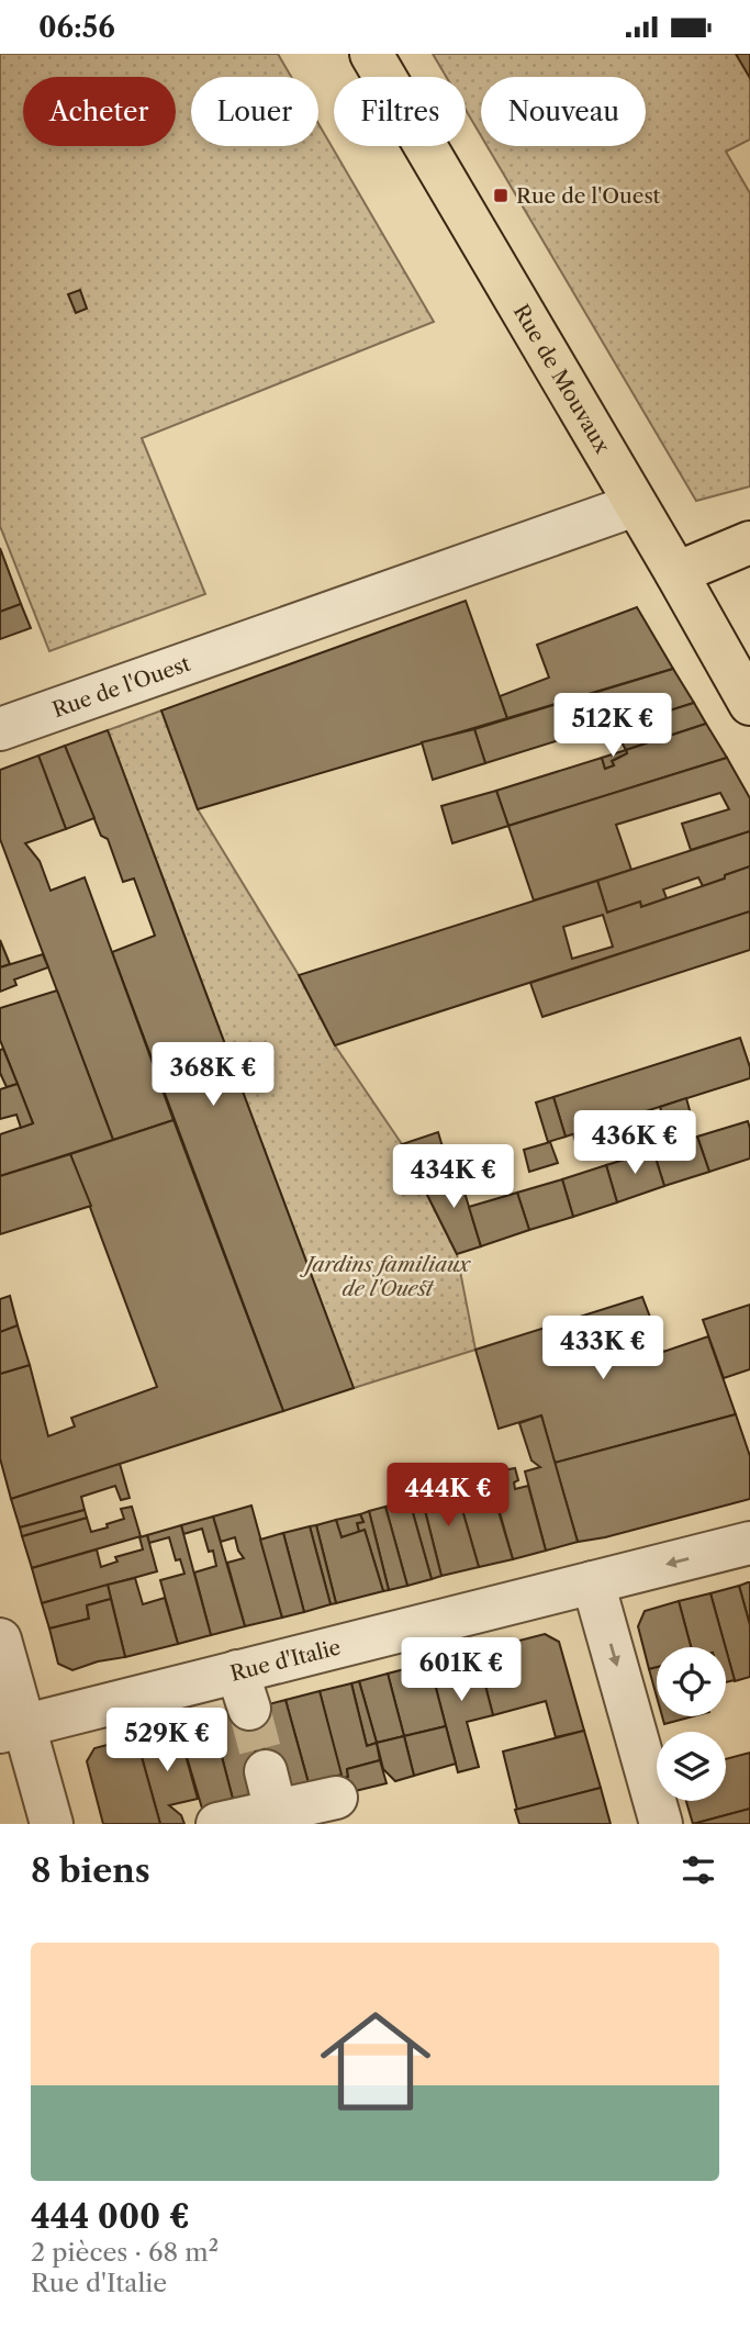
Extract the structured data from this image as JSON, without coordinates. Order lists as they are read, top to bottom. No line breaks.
{"streets":{"main road":["Rue de Mouvaux"],"street":["Rue de l'Ouest","Rue d'Italie"]},"crossings":[["Rue de Mouvaux","Rue de l'Ouest"]],"parks":["Jardins familiaux de l'Ouest"],"places":{"transit":["Rue de l'Ouest"]},"page":{"status":"06:56","chip":["Acheter","Louer","Filtres","Nouveau"],"price":["512K €","368K €","436K €","434K €","433K €","444K €","601K €","529K €"],"heading":"8 biens","list":[{"name":"444 000 €","note":"2 pièces · 68 m² · Rue d'Italie"}]}}
